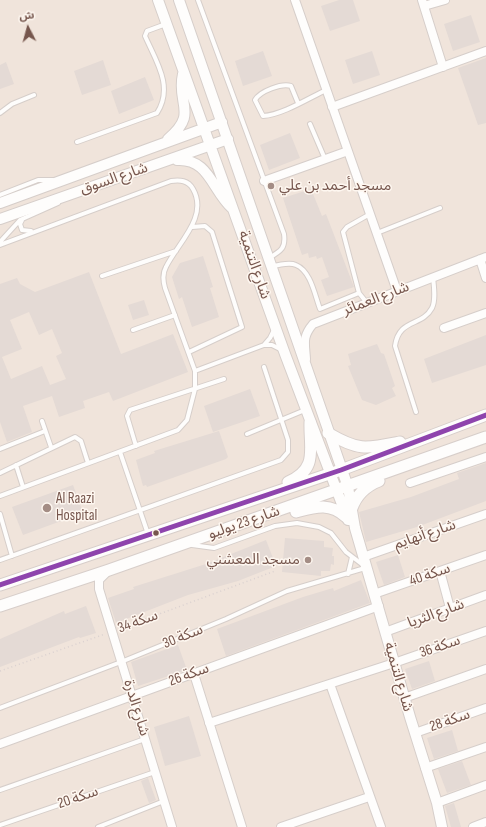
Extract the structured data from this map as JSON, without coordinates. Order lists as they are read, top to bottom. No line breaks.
{"streets":{"main road":["شارع 23 يوليو"],"street":["شارع السوق","شارع التنمية","شارع العمائر","شارع أنهايم","سكة 40","شارع الثريا","سكة 36","سكة 26","شارع الدرة","سكة 28"],"lane":["سكة 30","سكة 20"],"path":["سكة 34"]},"crossings":[["شارع السوق","شارع التنمية"],["شارع التنمية","شارع العمائر"],["شارع التنمية","شارع 23 يوليو"],["شارع التنمية","شارع أنهايم"],["شارع التنمية","سكة 40"],["شارع التنمية","شارع الثريا"],["شارع التنمية","سكة 30"],["شارع التنمية","سكة 36"],["شارع التنمية","سكة 26"],["شارع التنمية","سكة 28"],["سكة 34","شارع الدرة"],["سكة 30","شارع الدرة"],["سكة 26","شارع الدرة"],["شارع الدرة","سكة 20"]],"places":["مسجد أحمد بن علي","Al Raazi Hospital","مسجد المعشني"],"north":"top"}
